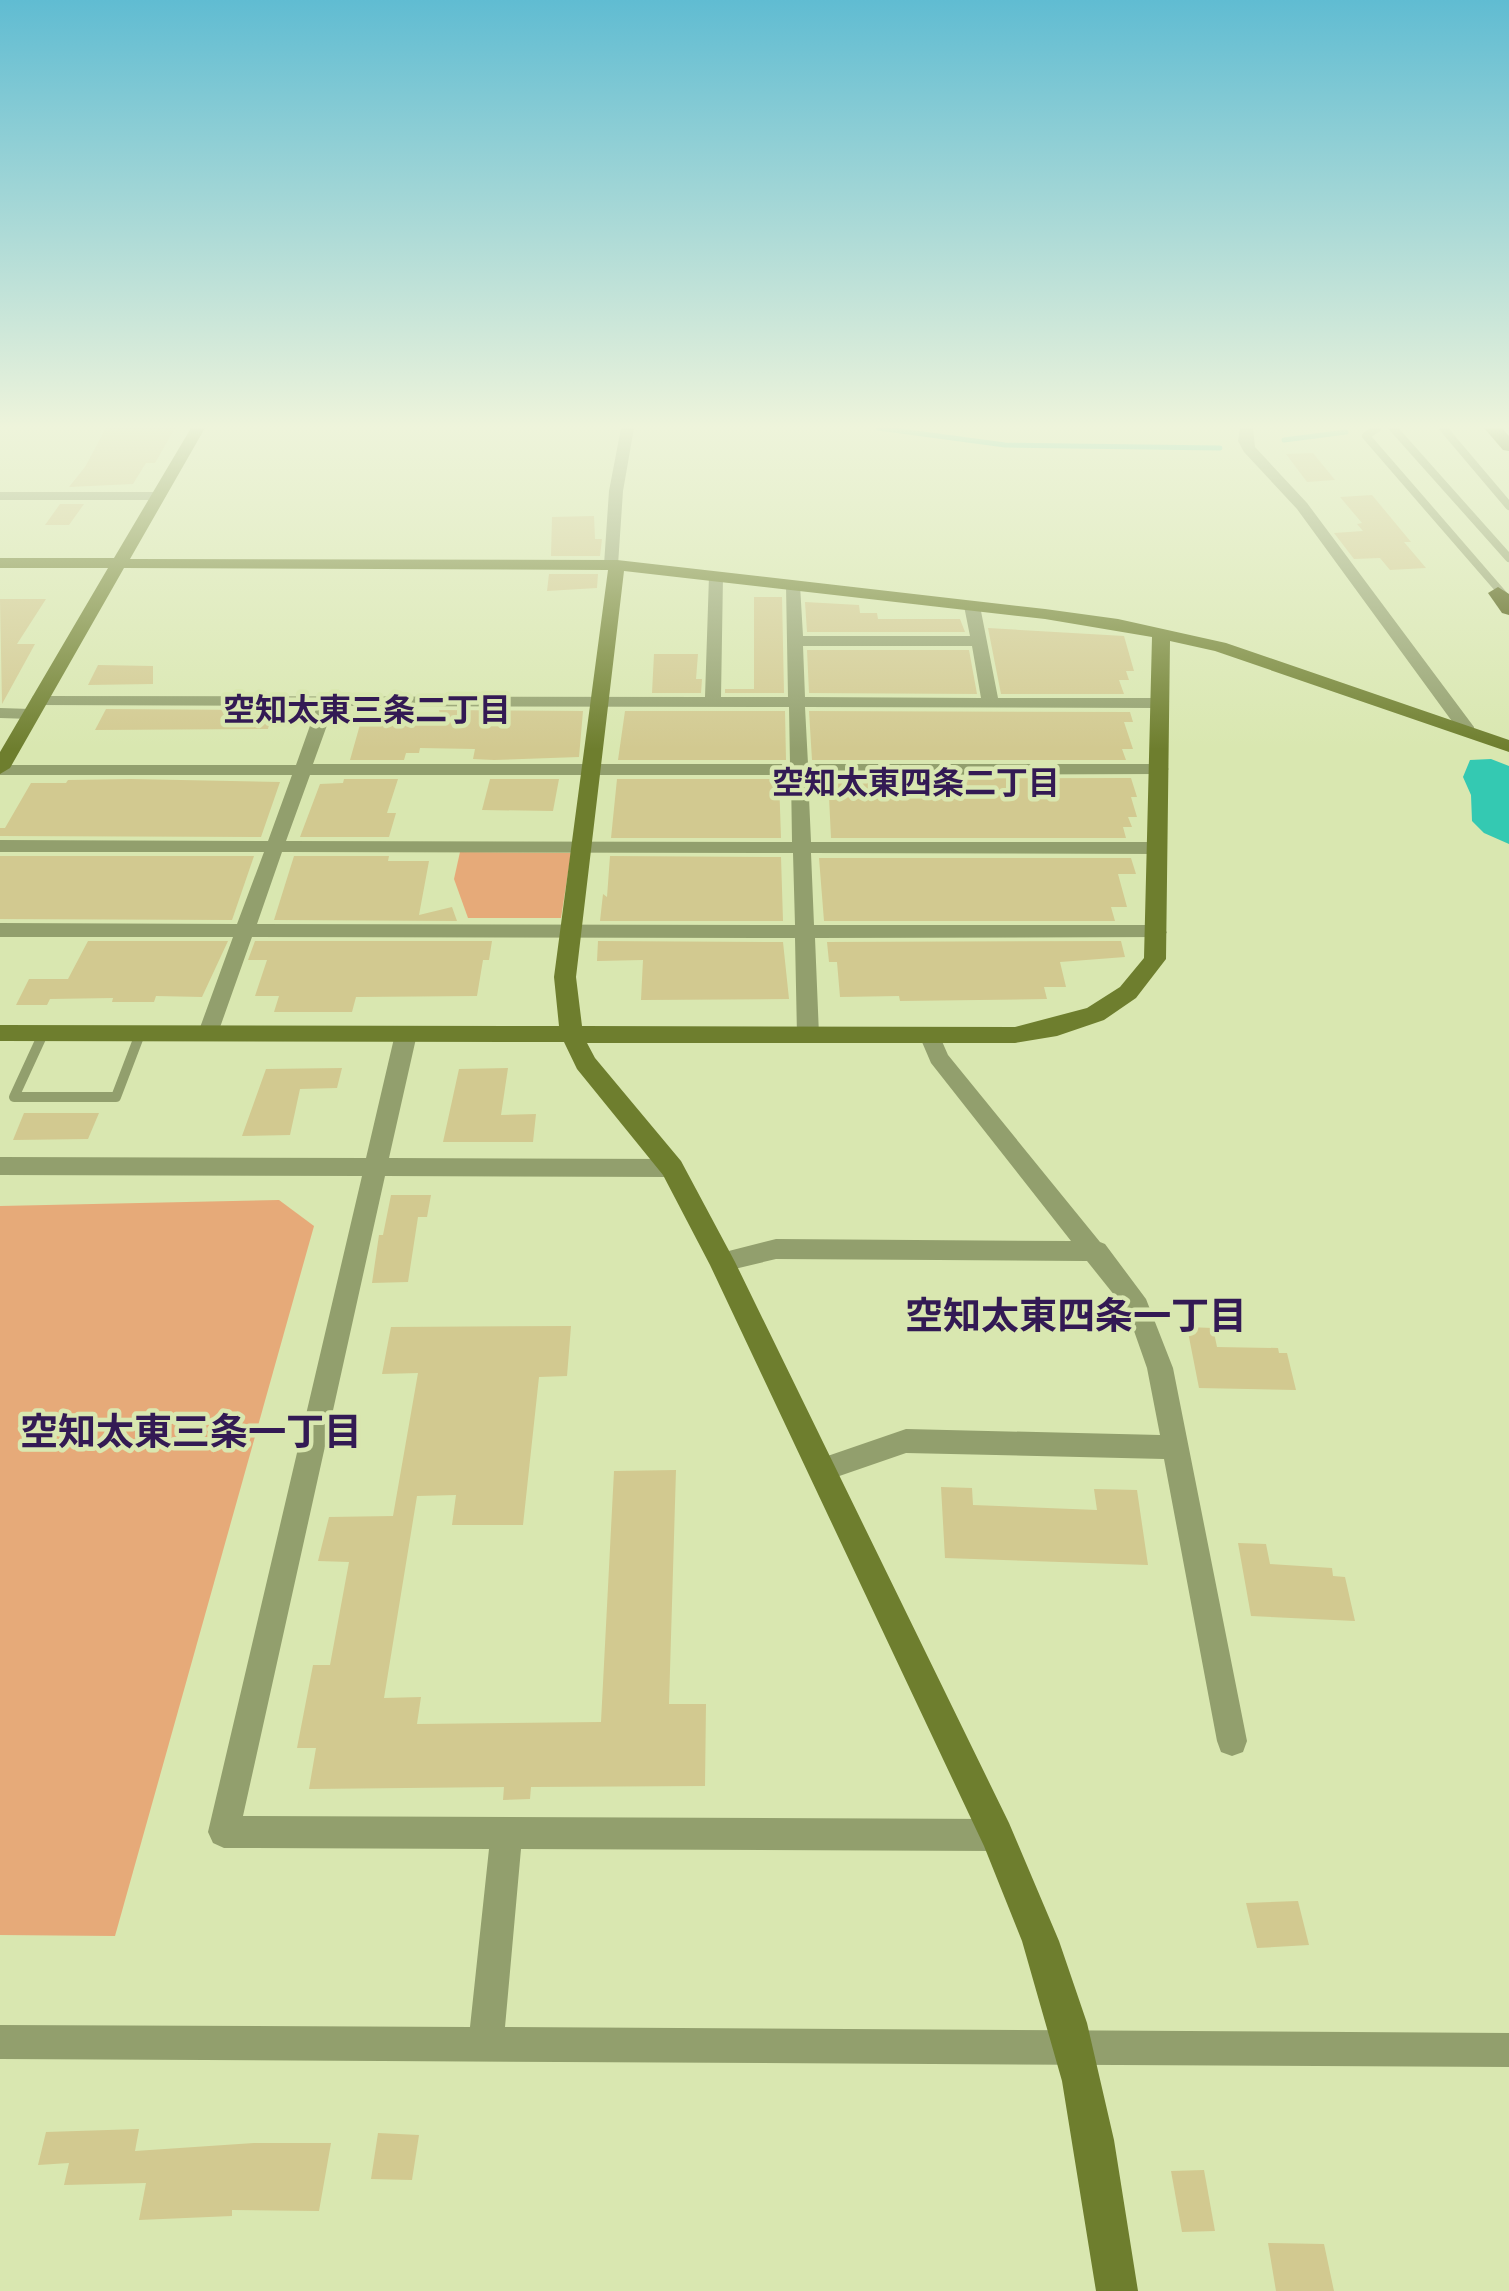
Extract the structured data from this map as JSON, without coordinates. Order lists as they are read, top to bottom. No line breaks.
{"districts":["空知太東三条二丁目","空知太東四条二丁目","空知太東四条一丁目","空知太東三条一丁目"]}
